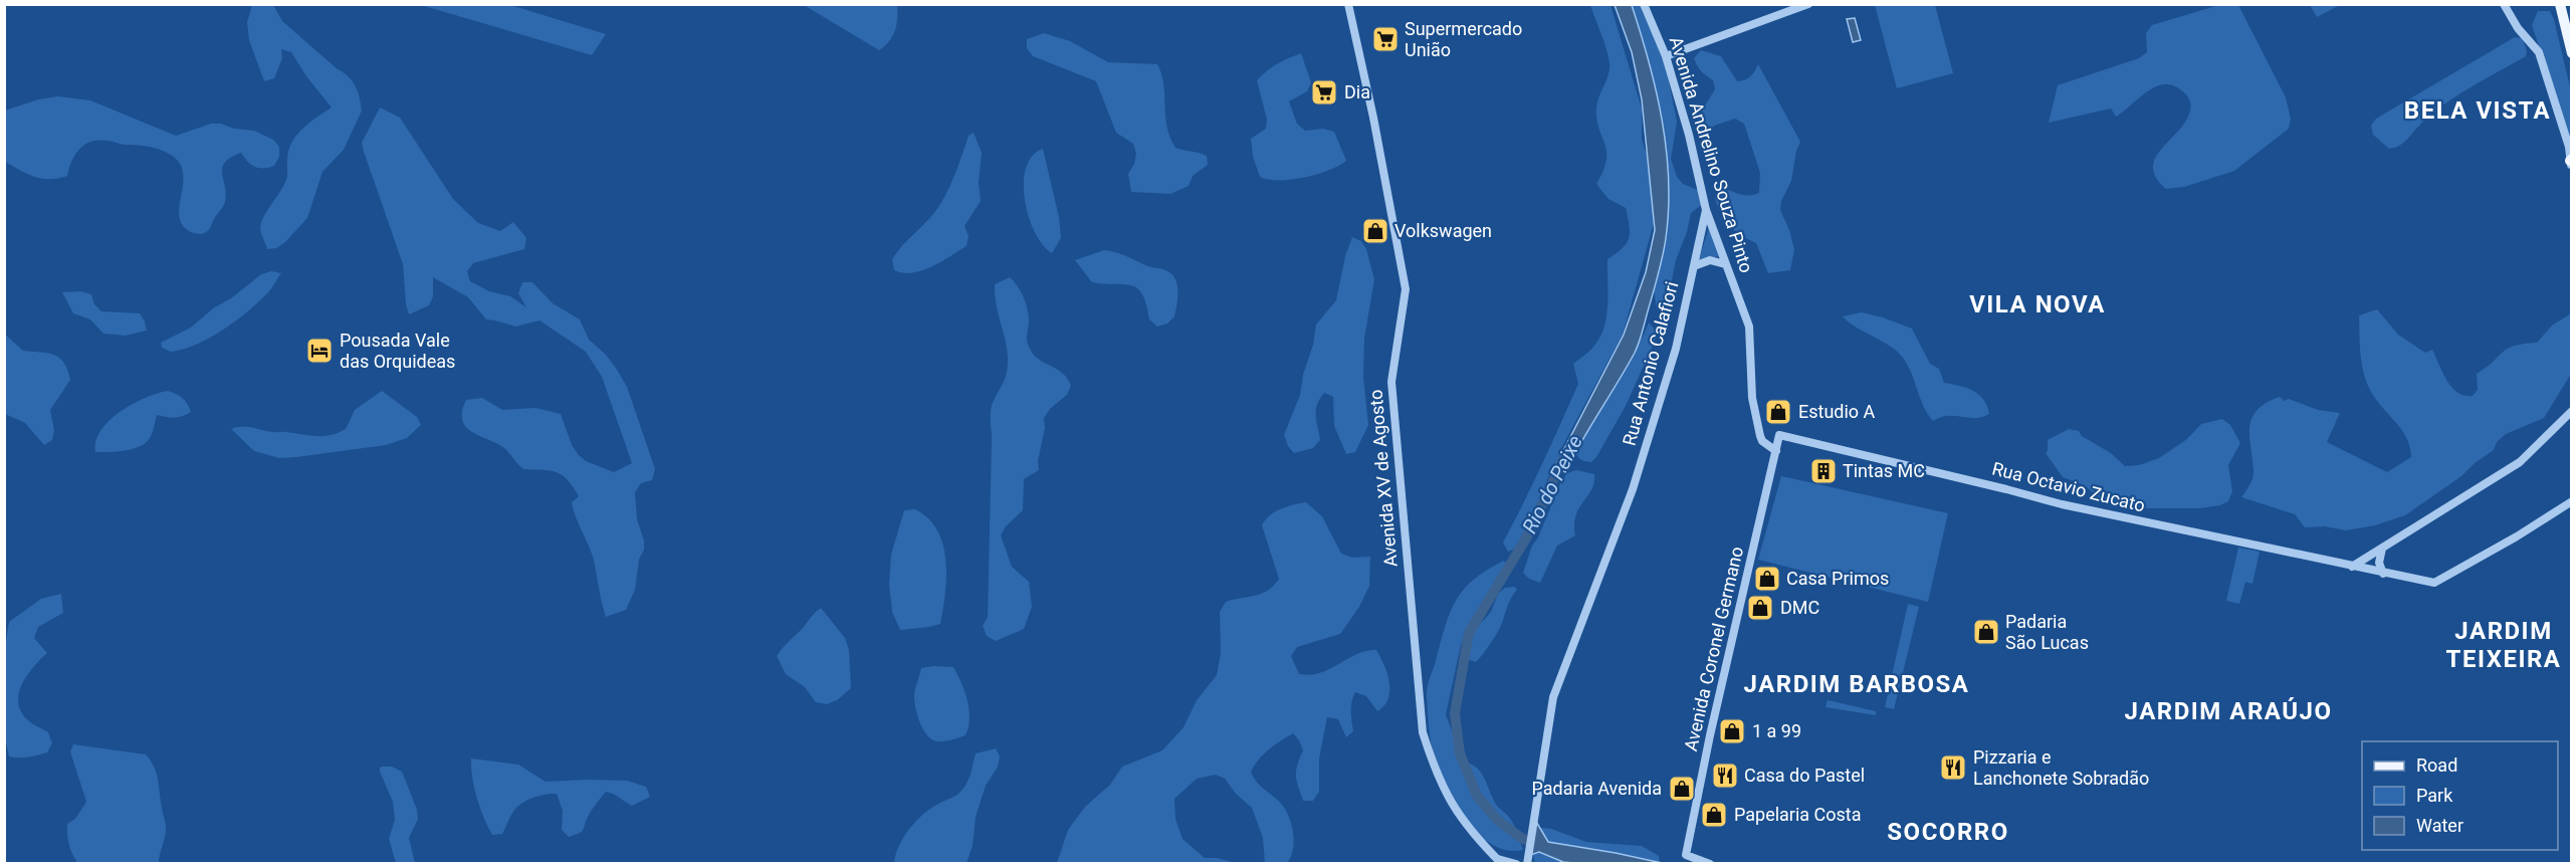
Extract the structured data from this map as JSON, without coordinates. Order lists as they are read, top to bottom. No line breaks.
{"streets":{"street":["Avenida Andrelino Souza Pinto","Rua Antonio Calafiori","Avenida XV de Agosto","Rua Octavio Zucato","Avenida Coronel Germano"]},"crossings":[["Avenida Andrelino Souza Pinto","Rua Antonio Calafiori"],["Avenida Andrelino Souza Pinto","Avenida Coronel Germano"],["Rua Octavio Zucato","Avenida Coronel Germano"]],"districts":["BELA VISTA","VILA NOVA","JARDIM TEIXEIRA","JARDIM BARBOSA","JARDIM ARAÚJO","SOCORRO"],"water":["Rio do Peixe"],"places":{"supermarket":["Supermercado União","Dia"],"shop":["Volkswagen","Estudio A","Casa Primos","DMC","Padaria São Lucas","1 a 99","Padaria Avenida","Papelaria Costa"],"hotel":["Pousada Vale das Orquideas"],"building":["Tintas MC"],"restaurant":["Pizzaria e Lanchonete Sobradão","Casa do Pastel"]},"legend":["Road","Park","Water"]}
